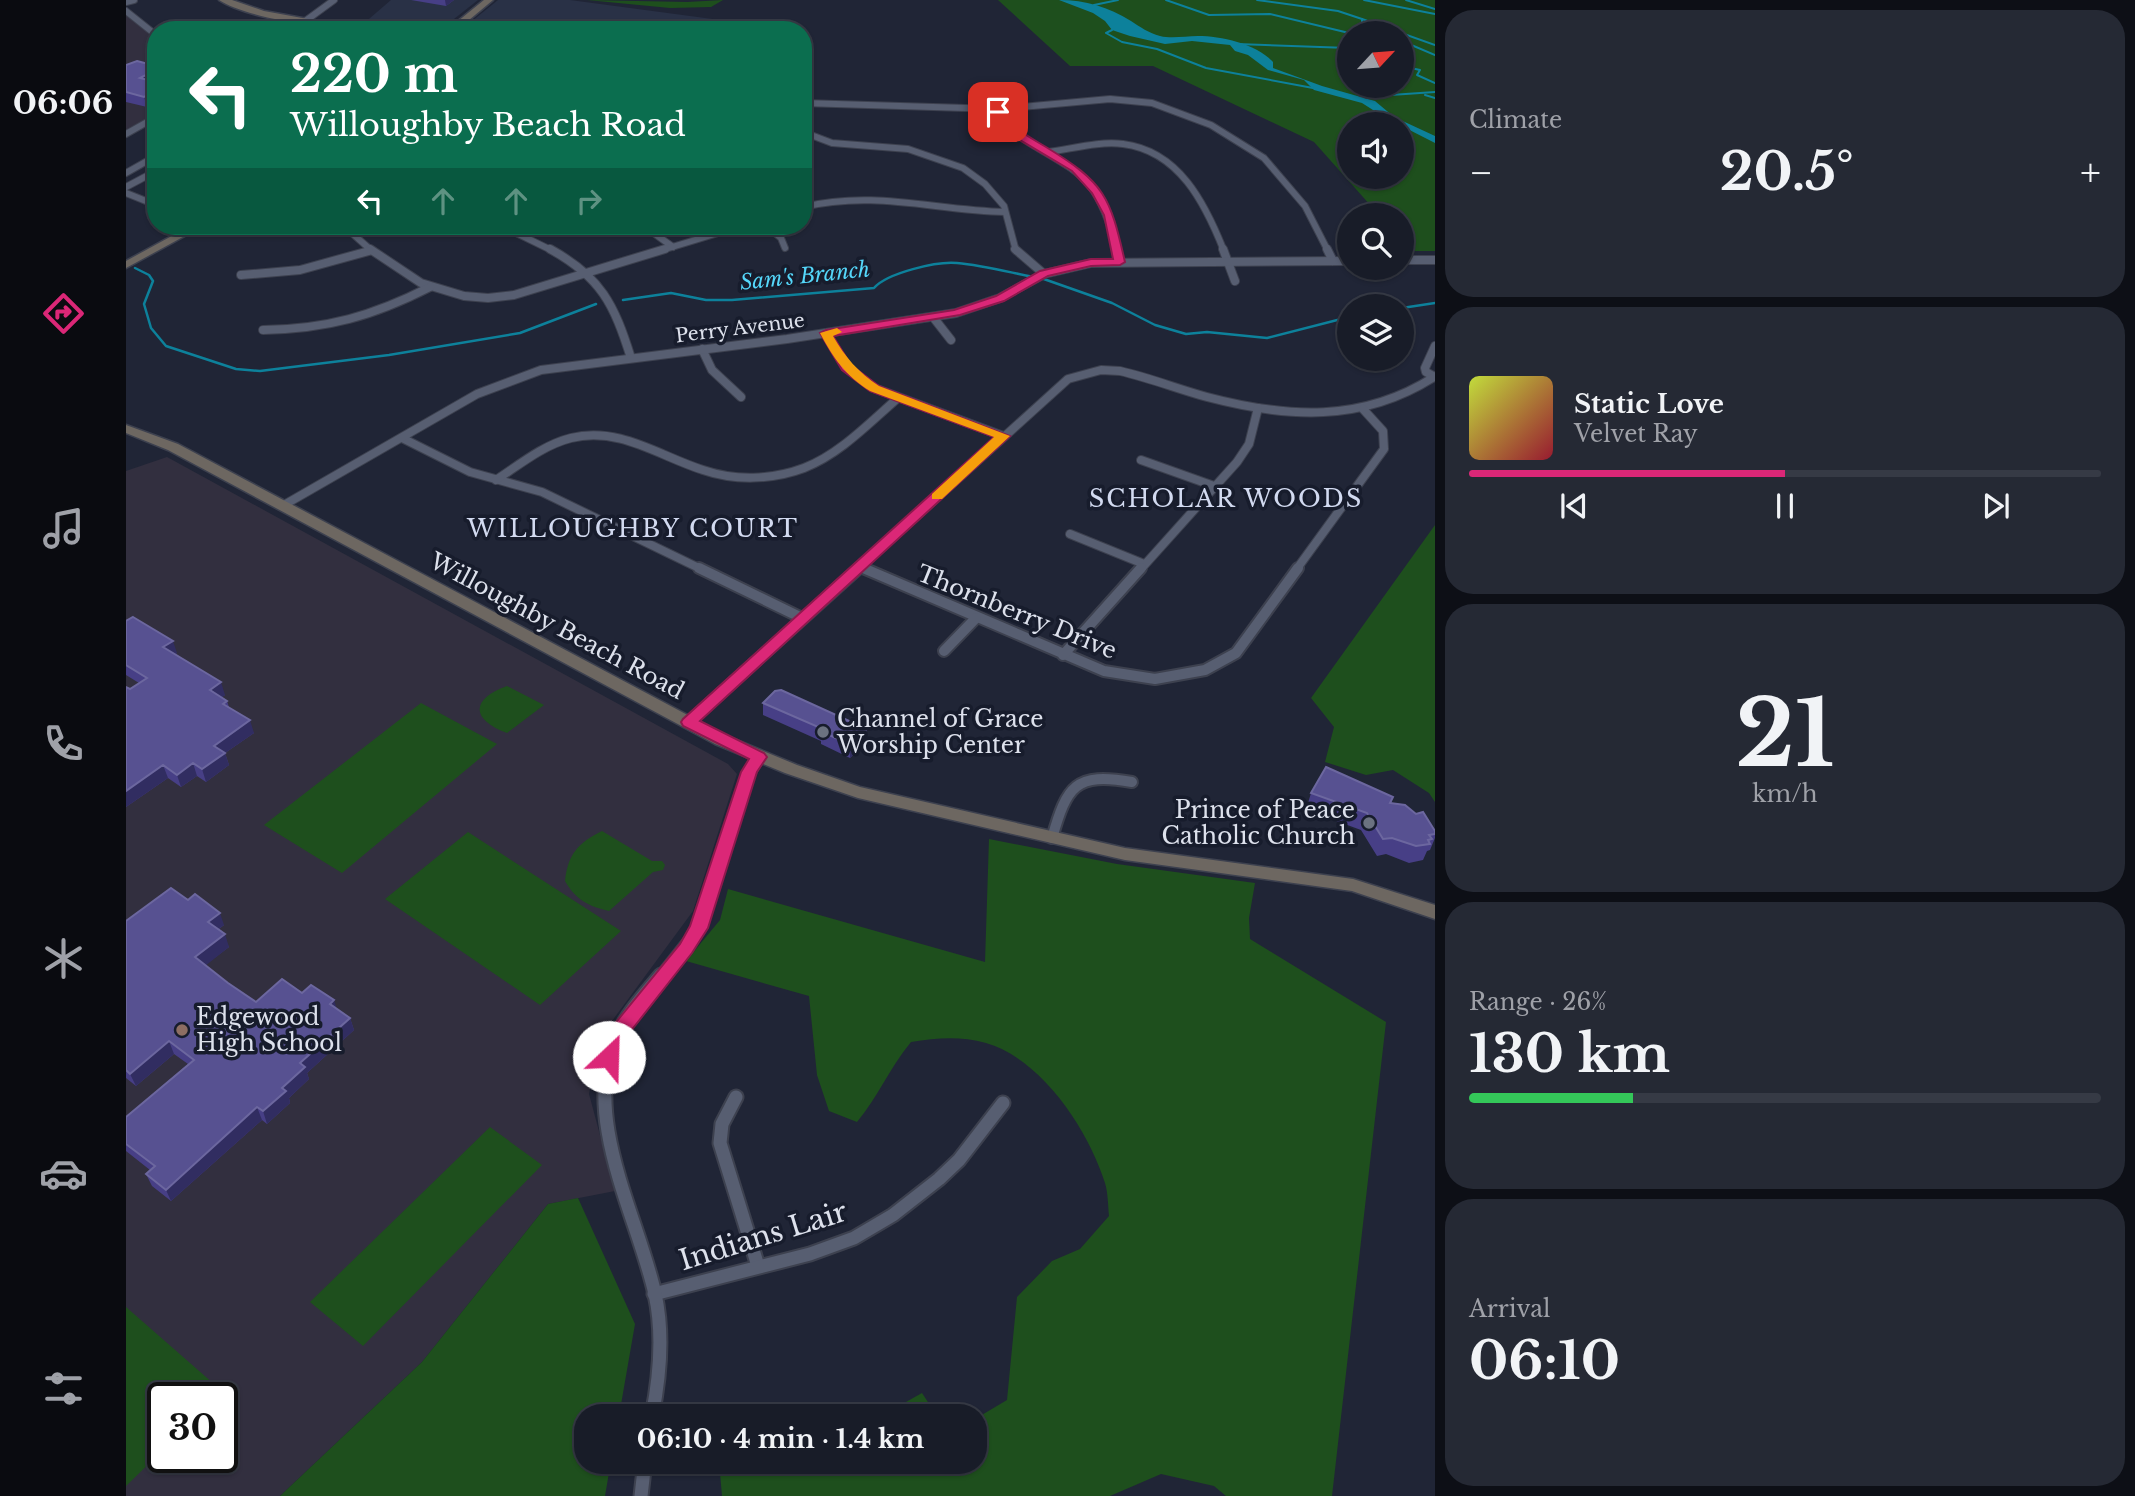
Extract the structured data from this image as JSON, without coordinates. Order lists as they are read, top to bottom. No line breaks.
{"streets":{"street":["Perry Avenue","Thornberry Drive","Willoughby Beach Road","Indians Lair"]},"crossings":[["Perry Avenue","Willoughby Beach Road"]],"districts":["SCHOLAR WOODS","WILLOUGHBY COURT"],"water":["Sam's Branch"],"places":["Channel of Grace Worship Center","Prince of Peace Catholic Church","Edgewood High School"],"north":"top right","page":{"tabs":"06:06","tile":["Climate",["21","km/h"],["Range · 26%","130 km"],["Arrival","06:10"]],"turn":["220 m","Willoughby Beach Road"],"heat":["−","20.5°","+"],"song":["Static Love","Velvet Ray"],"limit":"30","trip":"06:10 · 4 min · 1.4 km"}}
